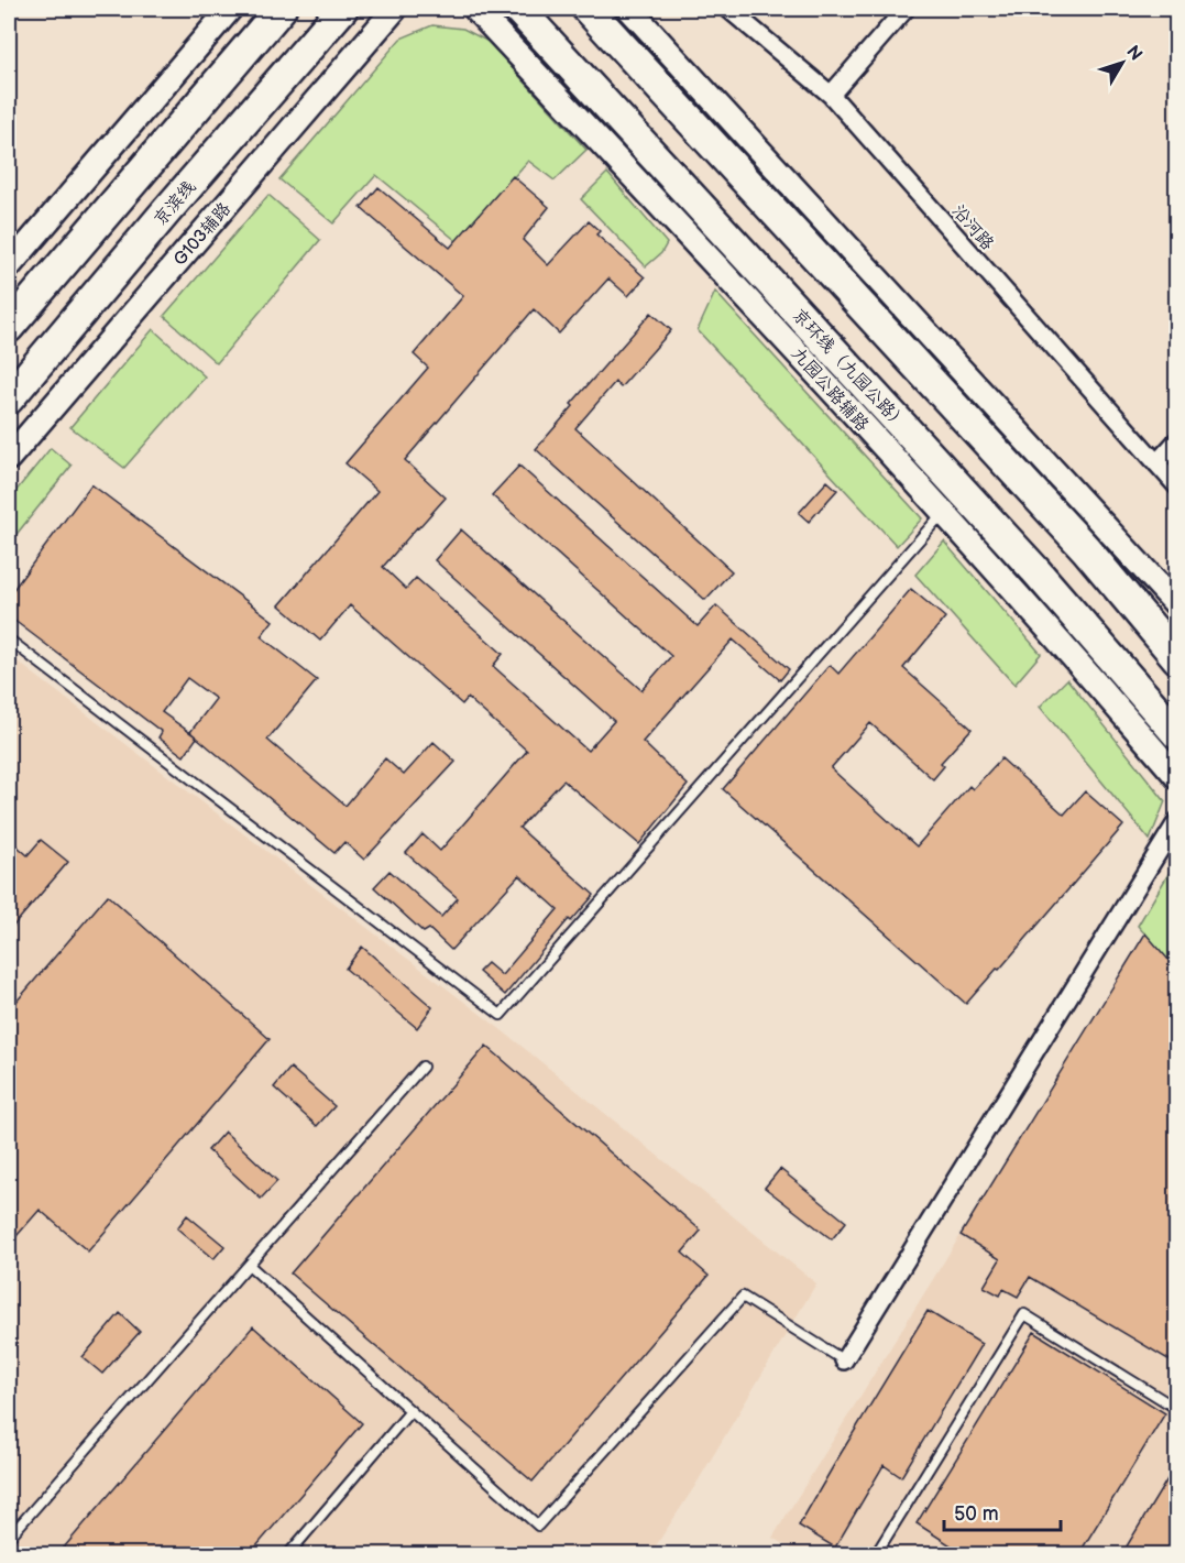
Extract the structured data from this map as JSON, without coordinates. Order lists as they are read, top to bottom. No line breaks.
{"streets":{"highway":["京滨线","京环线（九园公路）"],"street":["沿河路","G103辅路","九园公路辅路"]},"scale_bar":"50 m","north":"top right"}
